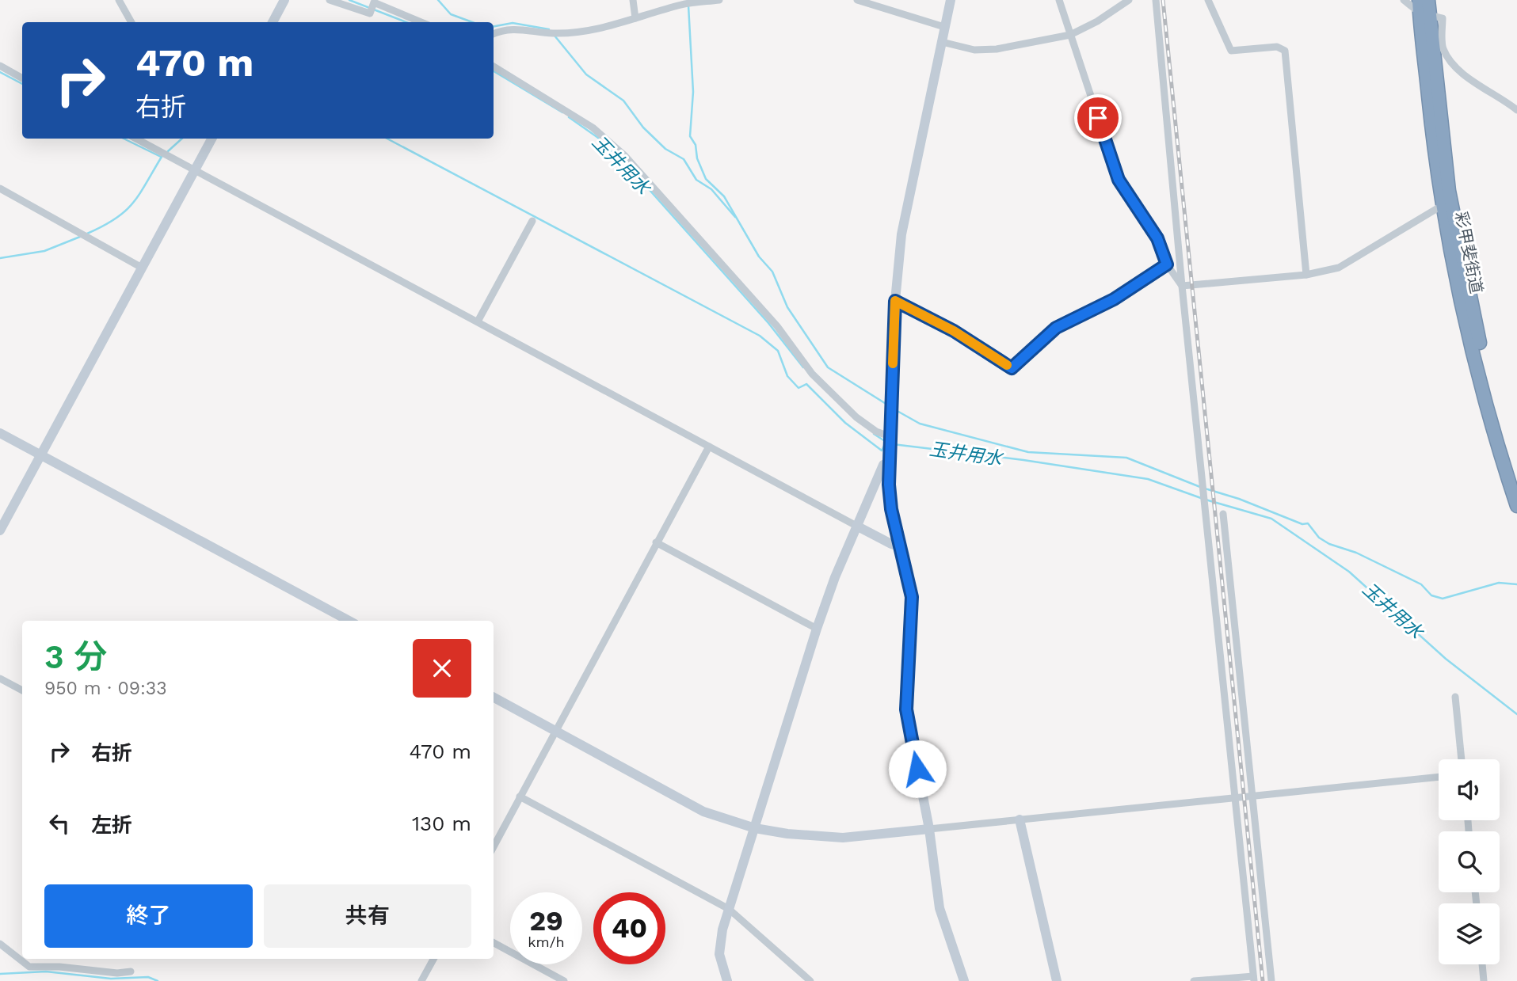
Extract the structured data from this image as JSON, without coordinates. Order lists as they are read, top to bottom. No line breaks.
{"streets":{"highway":["彩甲斐街道"]},"water":["玉井用水"],"page":{"turn":["470 m","右折"],"heading":["3 分","950 m · 09:33"],"list":[{"name":"右折","value":"470 m"},{"name":"左折","value":"130 m"}],"buttons":["終了","共有"],"speed":"29 km/h","limit":"40"}}
